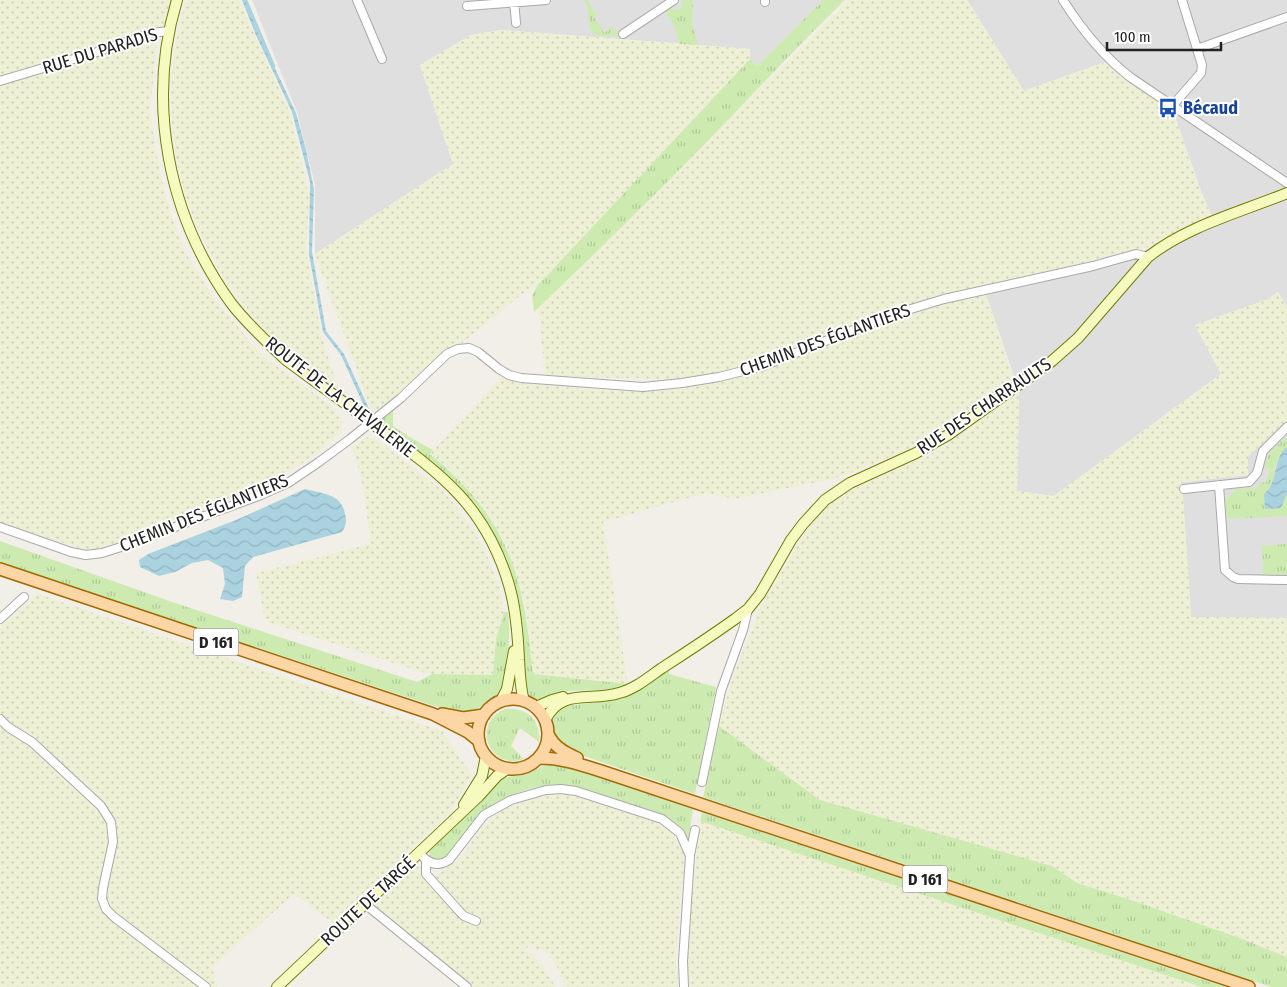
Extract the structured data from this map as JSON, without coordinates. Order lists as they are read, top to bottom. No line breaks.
{"streets":{"main road":["D 161"],"street":["RUE DU PARADIS","CHEMIN DES ÉGLANTIERS","ROUTE DE LA CHEVALERIE","RUE DES CHARRAULTS","ROUTE DE TARGÉ"]},"crossings":[["RUE DU PARADIS","ROUTE DE LA CHEVALERIE"],["CHEMIN DES ÉGLANTIERS","ROUTE DE LA CHEVALERIE"],["CHEMIN DES ÉGLANTIERS","RUE DES CHARRAULTS"],["ROUTE DE LA CHEVALERIE","RUE DES CHARRAULTS"],["ROUTE DE LA CHEVALERIE","D 161"],["ROUTE DE LA CHEVALERIE","ROUTE DE TARGÉ"],["RUE DES CHARRAULTS","D 161"],["RUE DES CHARRAULTS","ROUTE DE TARGÉ"],["D 161","ROUTE DE TARGÉ"]],"places":{"bus stop":["Bécaud"]},"scale_bar":"100 m"}
